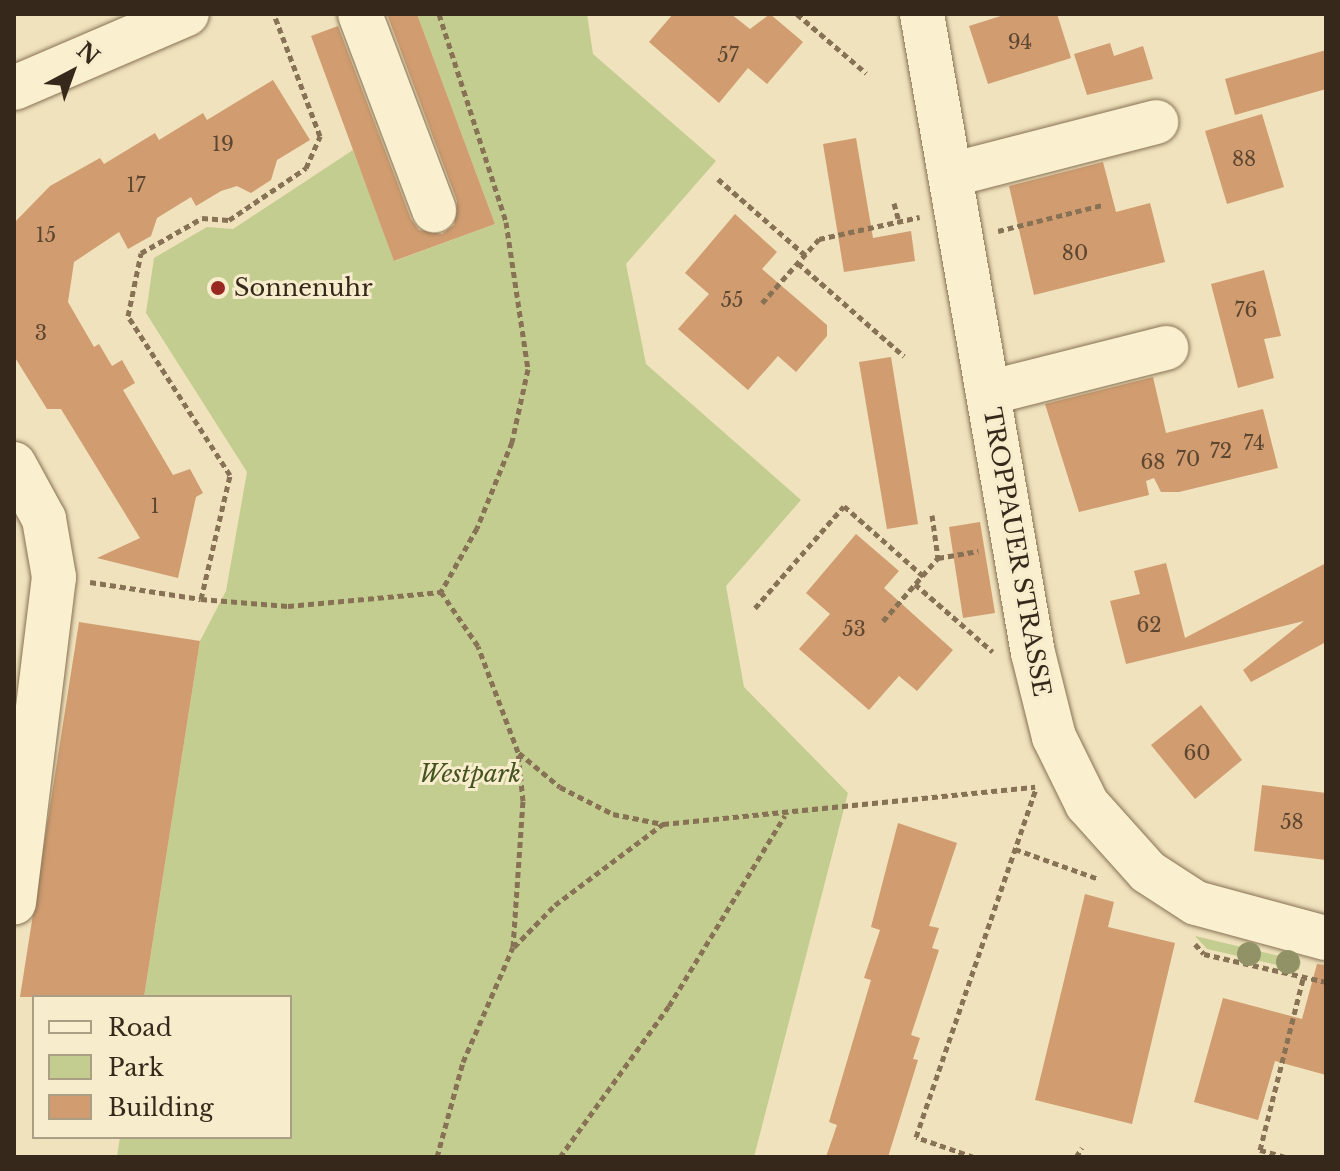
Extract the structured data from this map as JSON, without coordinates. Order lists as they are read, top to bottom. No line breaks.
{"streets":{"street":["TROPPAUER STRASSE"]},"parks":["Westpark"],"places":["Sonnenuhr"],"house_numbers":["94","57","19","88","17","15","80","55","76","3","74","72","70","68","1","62","53","60","58"],"legend":["Road","Park","Building"],"north":"top right"}
